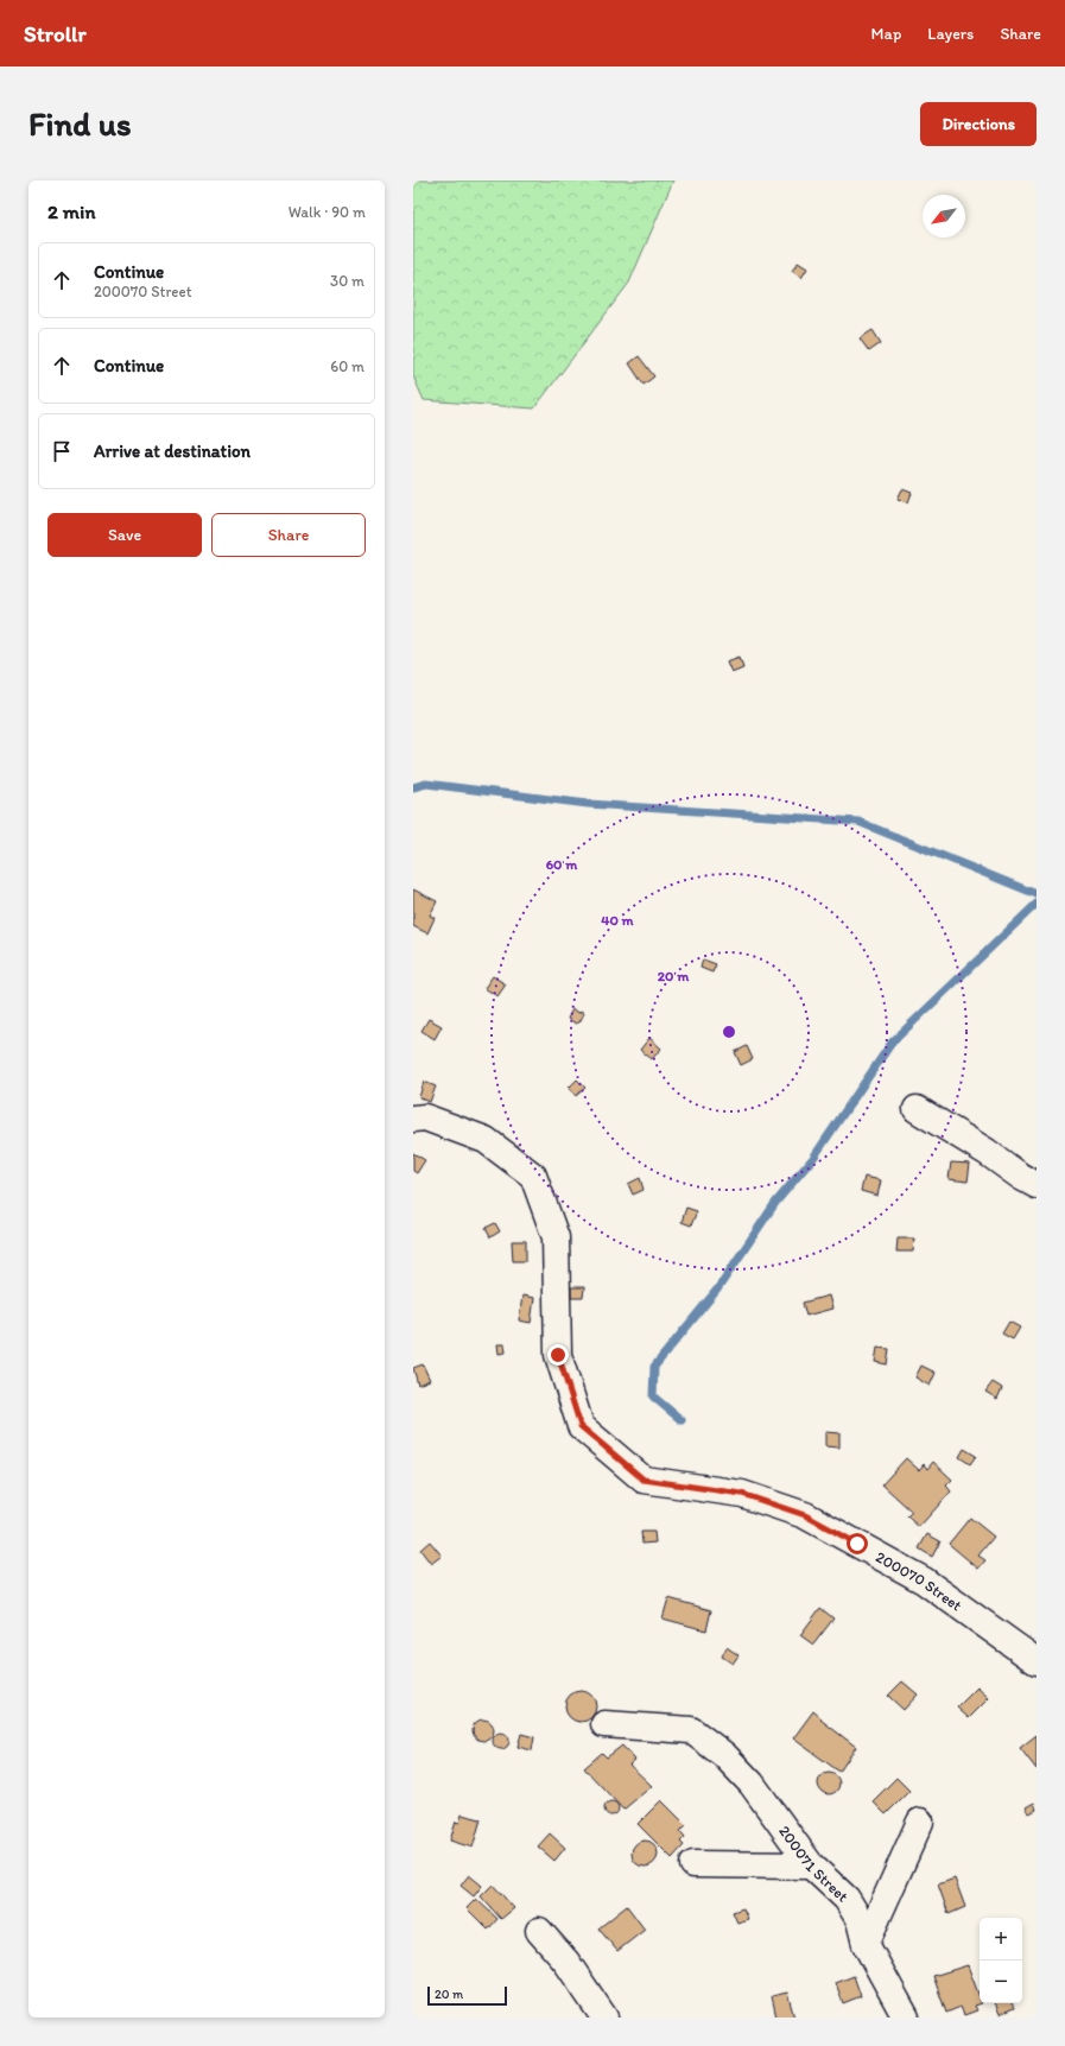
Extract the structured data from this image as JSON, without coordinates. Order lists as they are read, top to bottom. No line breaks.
{"streets":{"street":["200070 Street","200071 Street"]},"scale_bar":"20 m","north":"bottom left","page":{"header":"Strollr","nav":["Map","Layers","Share"],"buttons":["Directions",["Save","Share"]],"title":"Find us","heading":["2 min","Walk · 90 m"],"list":[["Continue","200070 Street","30 m"],["Continue","60 m"],"Arrive at destination"],"map_buttons":["+","−"],"scale":"20 m"},"rings":["60 m","40 m","20 m"]}
